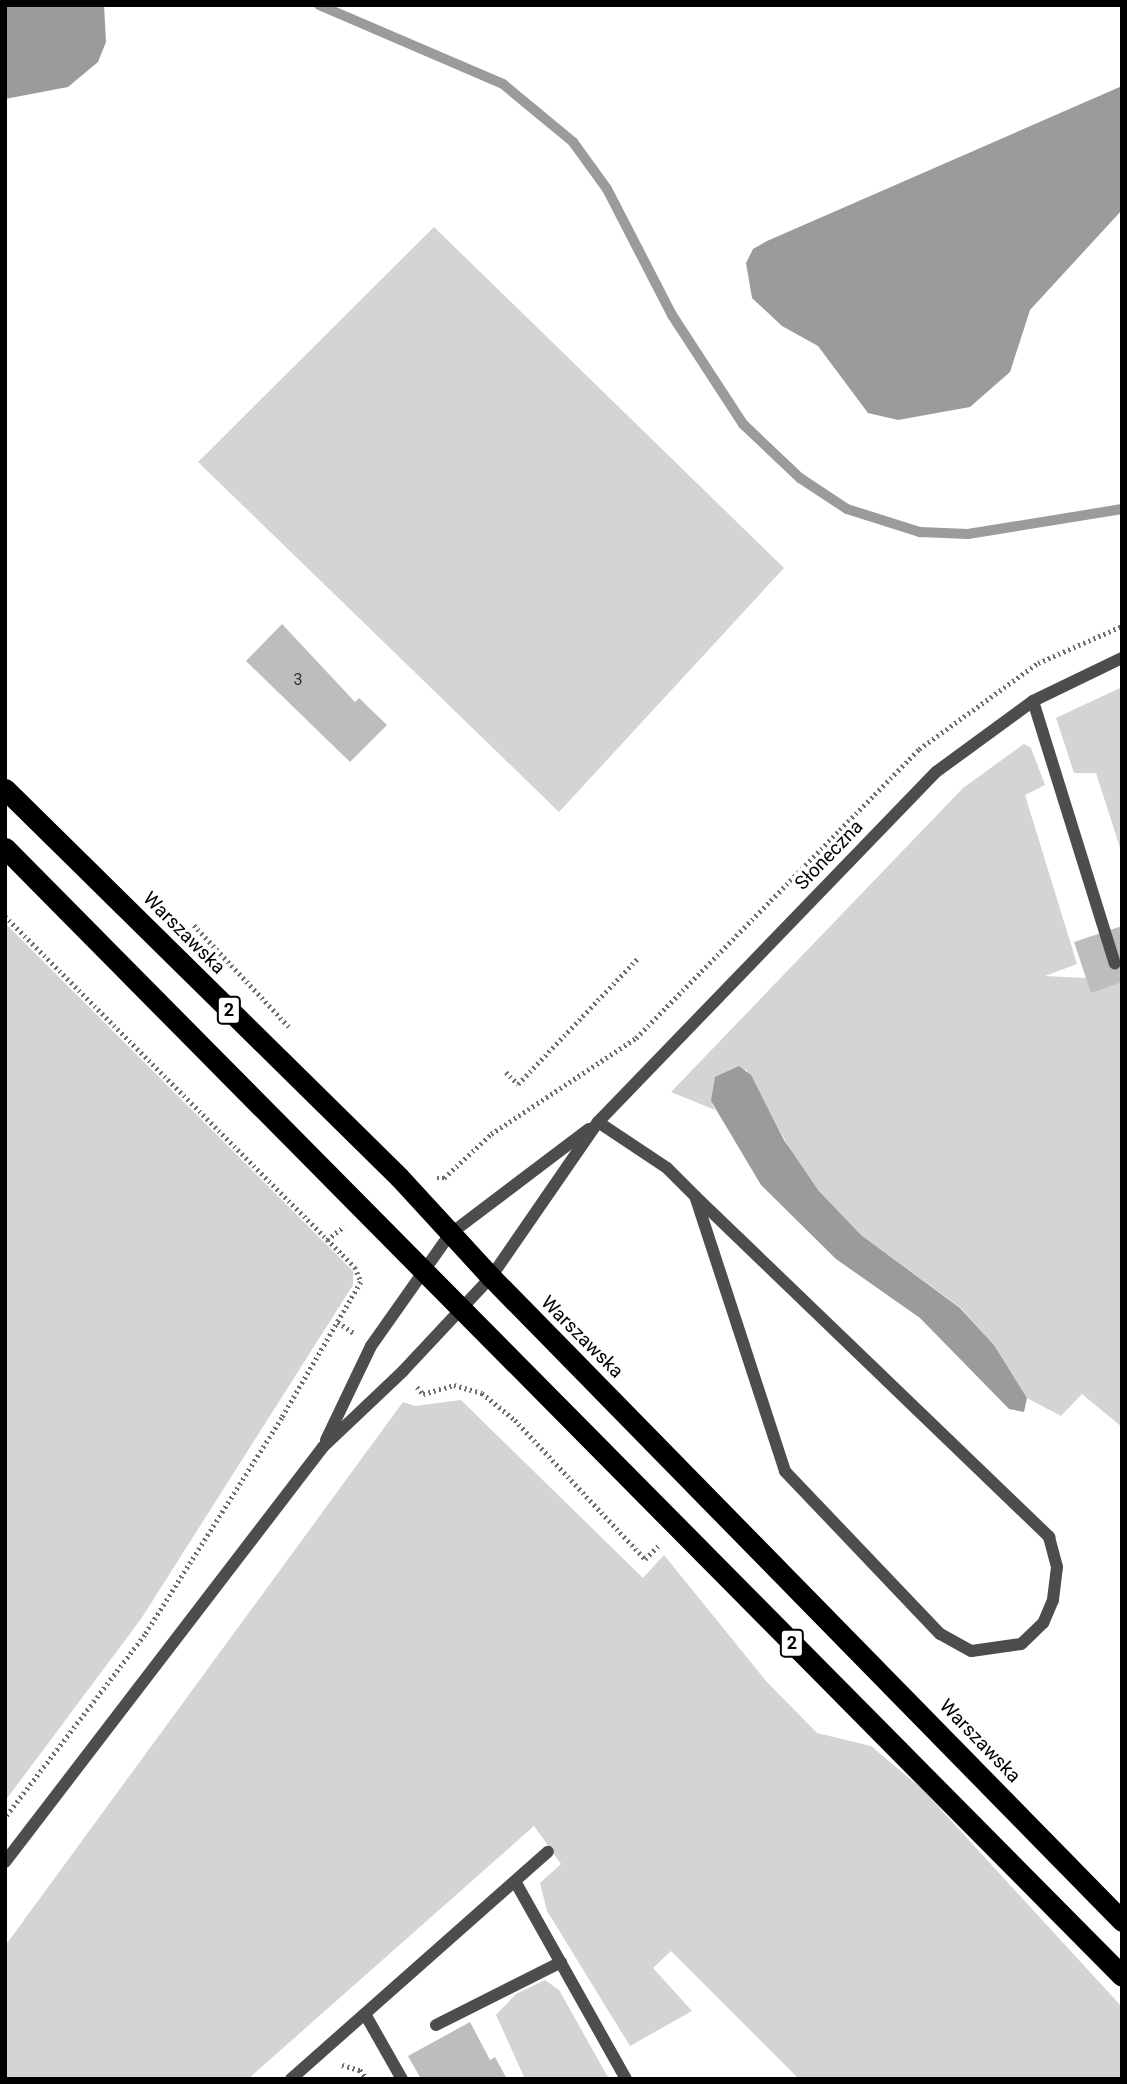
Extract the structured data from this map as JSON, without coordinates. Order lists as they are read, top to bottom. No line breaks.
{"streets":{"highway":["Warszawska","2"],"street":["Słoneczna"]},"crossings":[["Słoneczna","Warszawska"],["Słoneczna","2"]],"house_numbers":["3"]}
